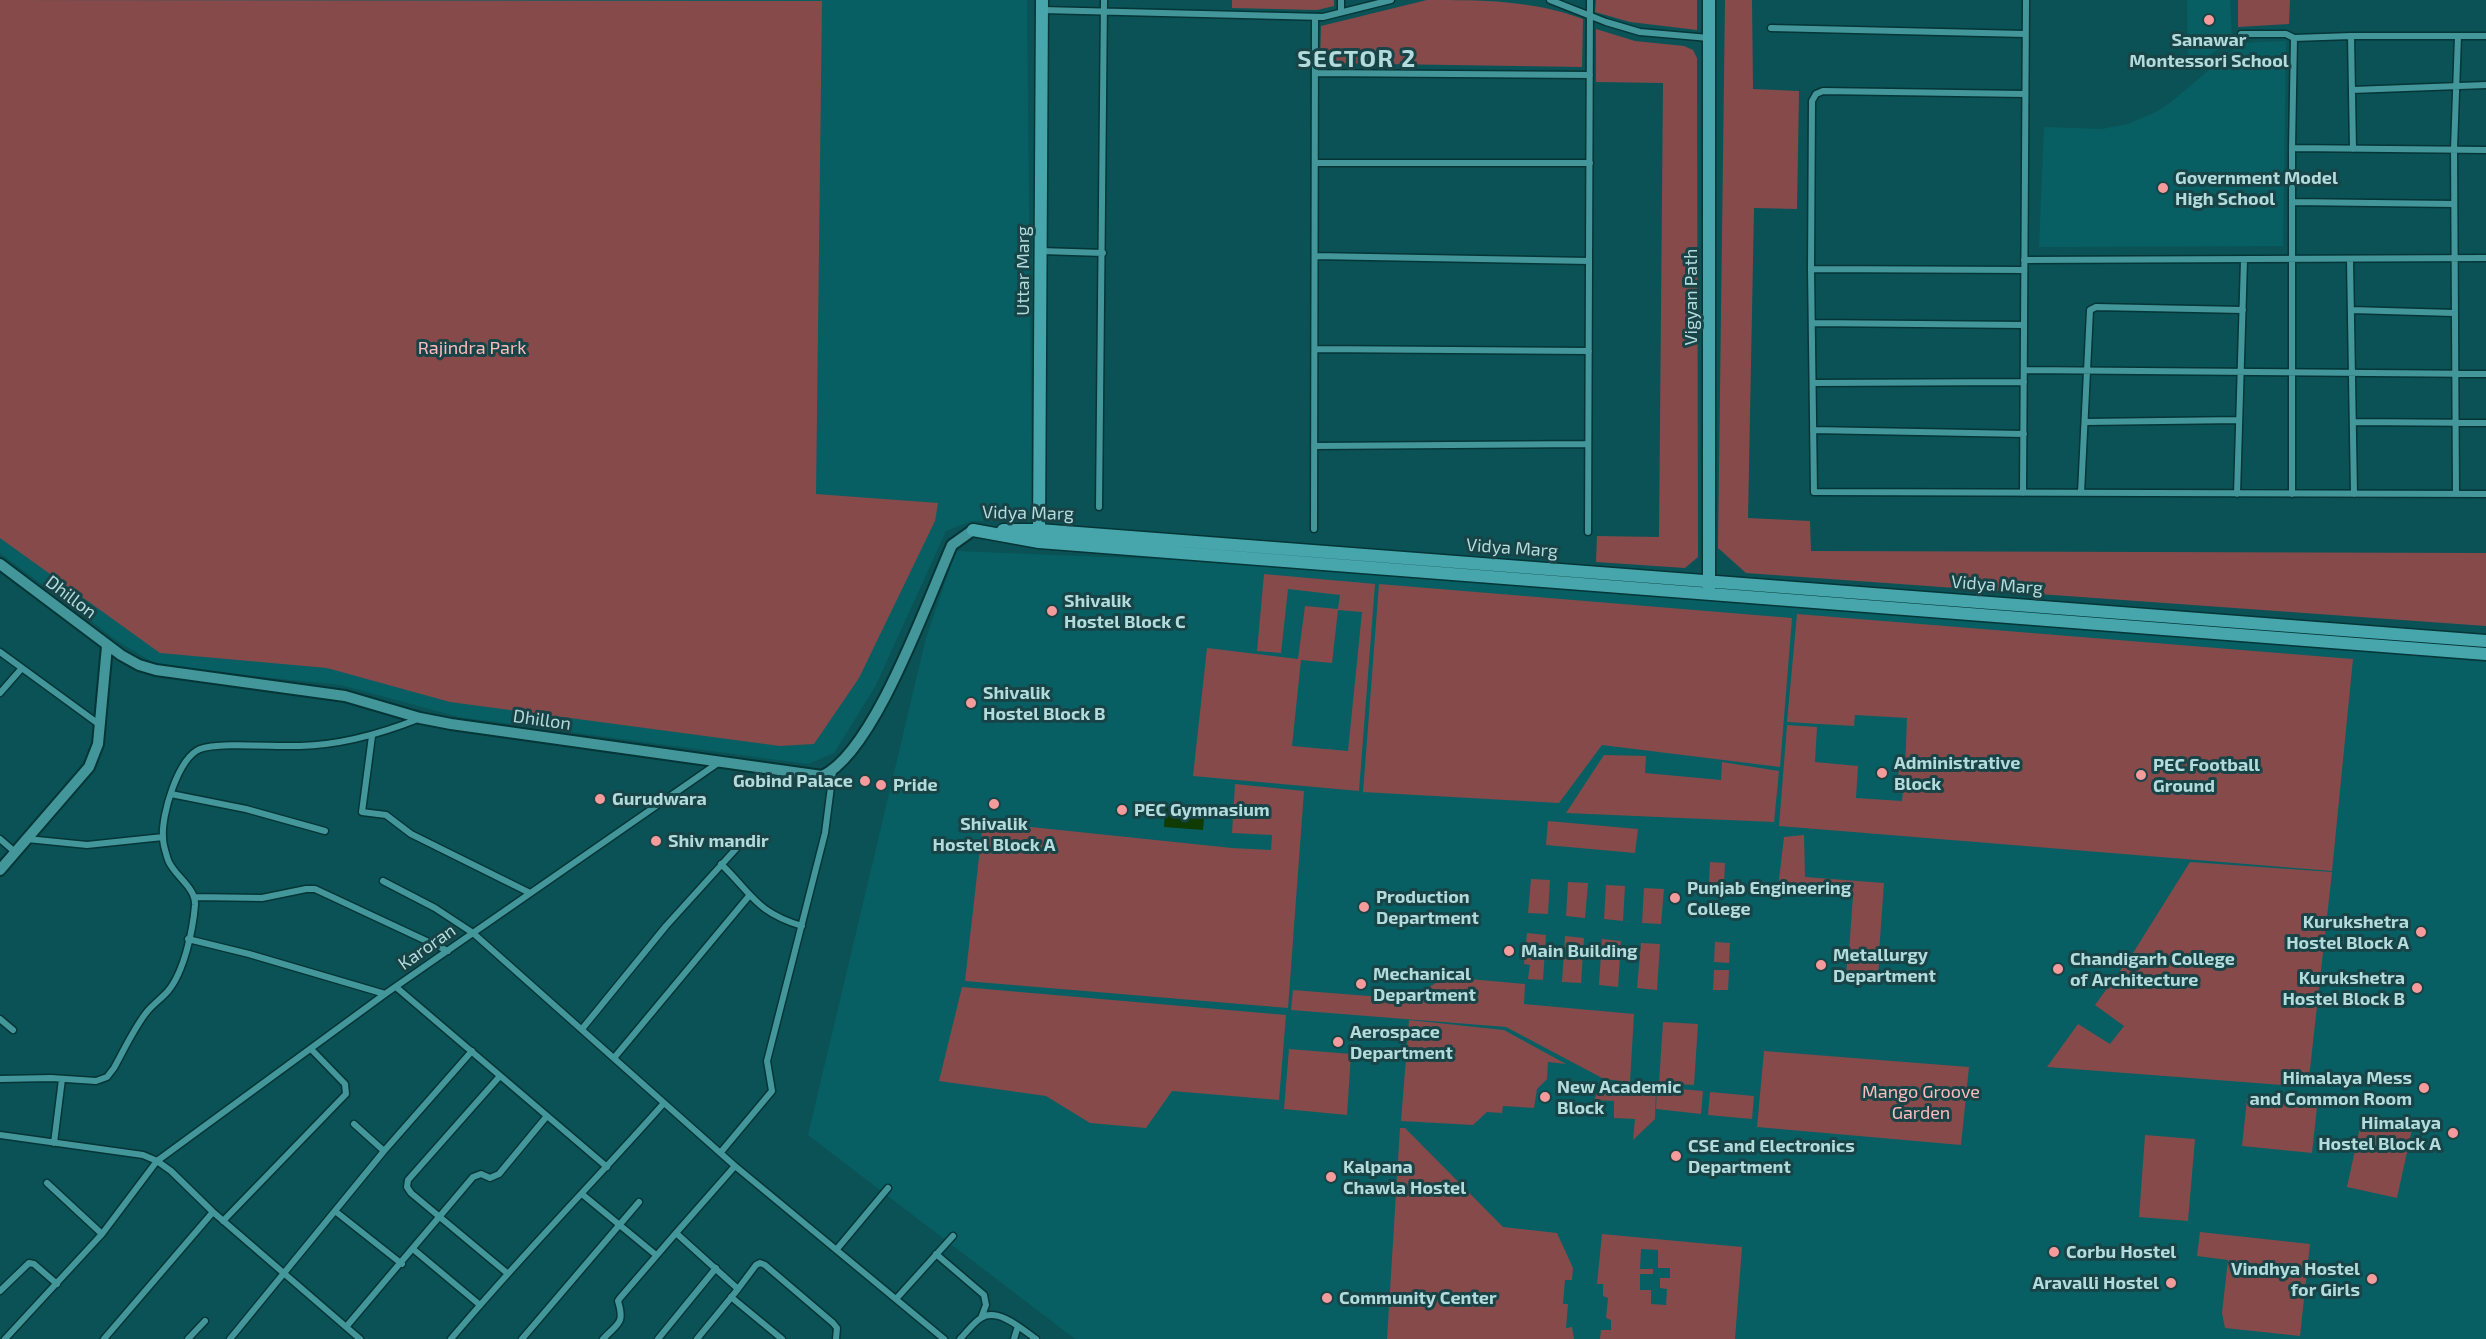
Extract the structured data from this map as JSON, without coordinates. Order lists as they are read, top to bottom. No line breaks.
{"streets":{"main road":["Uttar Marg","Vigyan Path","Vidya Marg"],"street":["Dhillon","Karoran"]},"crossings":[["Uttar Marg","Vidya Marg"],["Vigyan Path","Vidya Marg"],["Dhillon","Karoran"]],"districts":["SECTOR 2"],"parks":["Rajindra Park","Mango Groove Garden"],"places":["Sanawar Montessori School","Government Model High School","Shivalik Hostel Block C","Shivalik Hostel Block B","Administrative Block","PEC Football Ground","Gobind Palace","Pride","Gurudwara","Shivalik Hostel Block A","PEC Gymnasium","Shiv mandir","Punjab Engineering College","Production Department","Kurukshetra Hostel Block A","Main Building","Metallurgy Department","Chandigarh College of Architecture","Mechanical Department","Kurukshetra Hostel Block B","Aerospace Department","Himalaya Mess and Common Room","New Academic Block","Himalaya Hostel Block A","CSE and Electronics Department","Kalpana Chawla Hostel","Corbu Hostel","Vindhya Hostel for Girls","Aravalli Hostel","Community Center"]}
